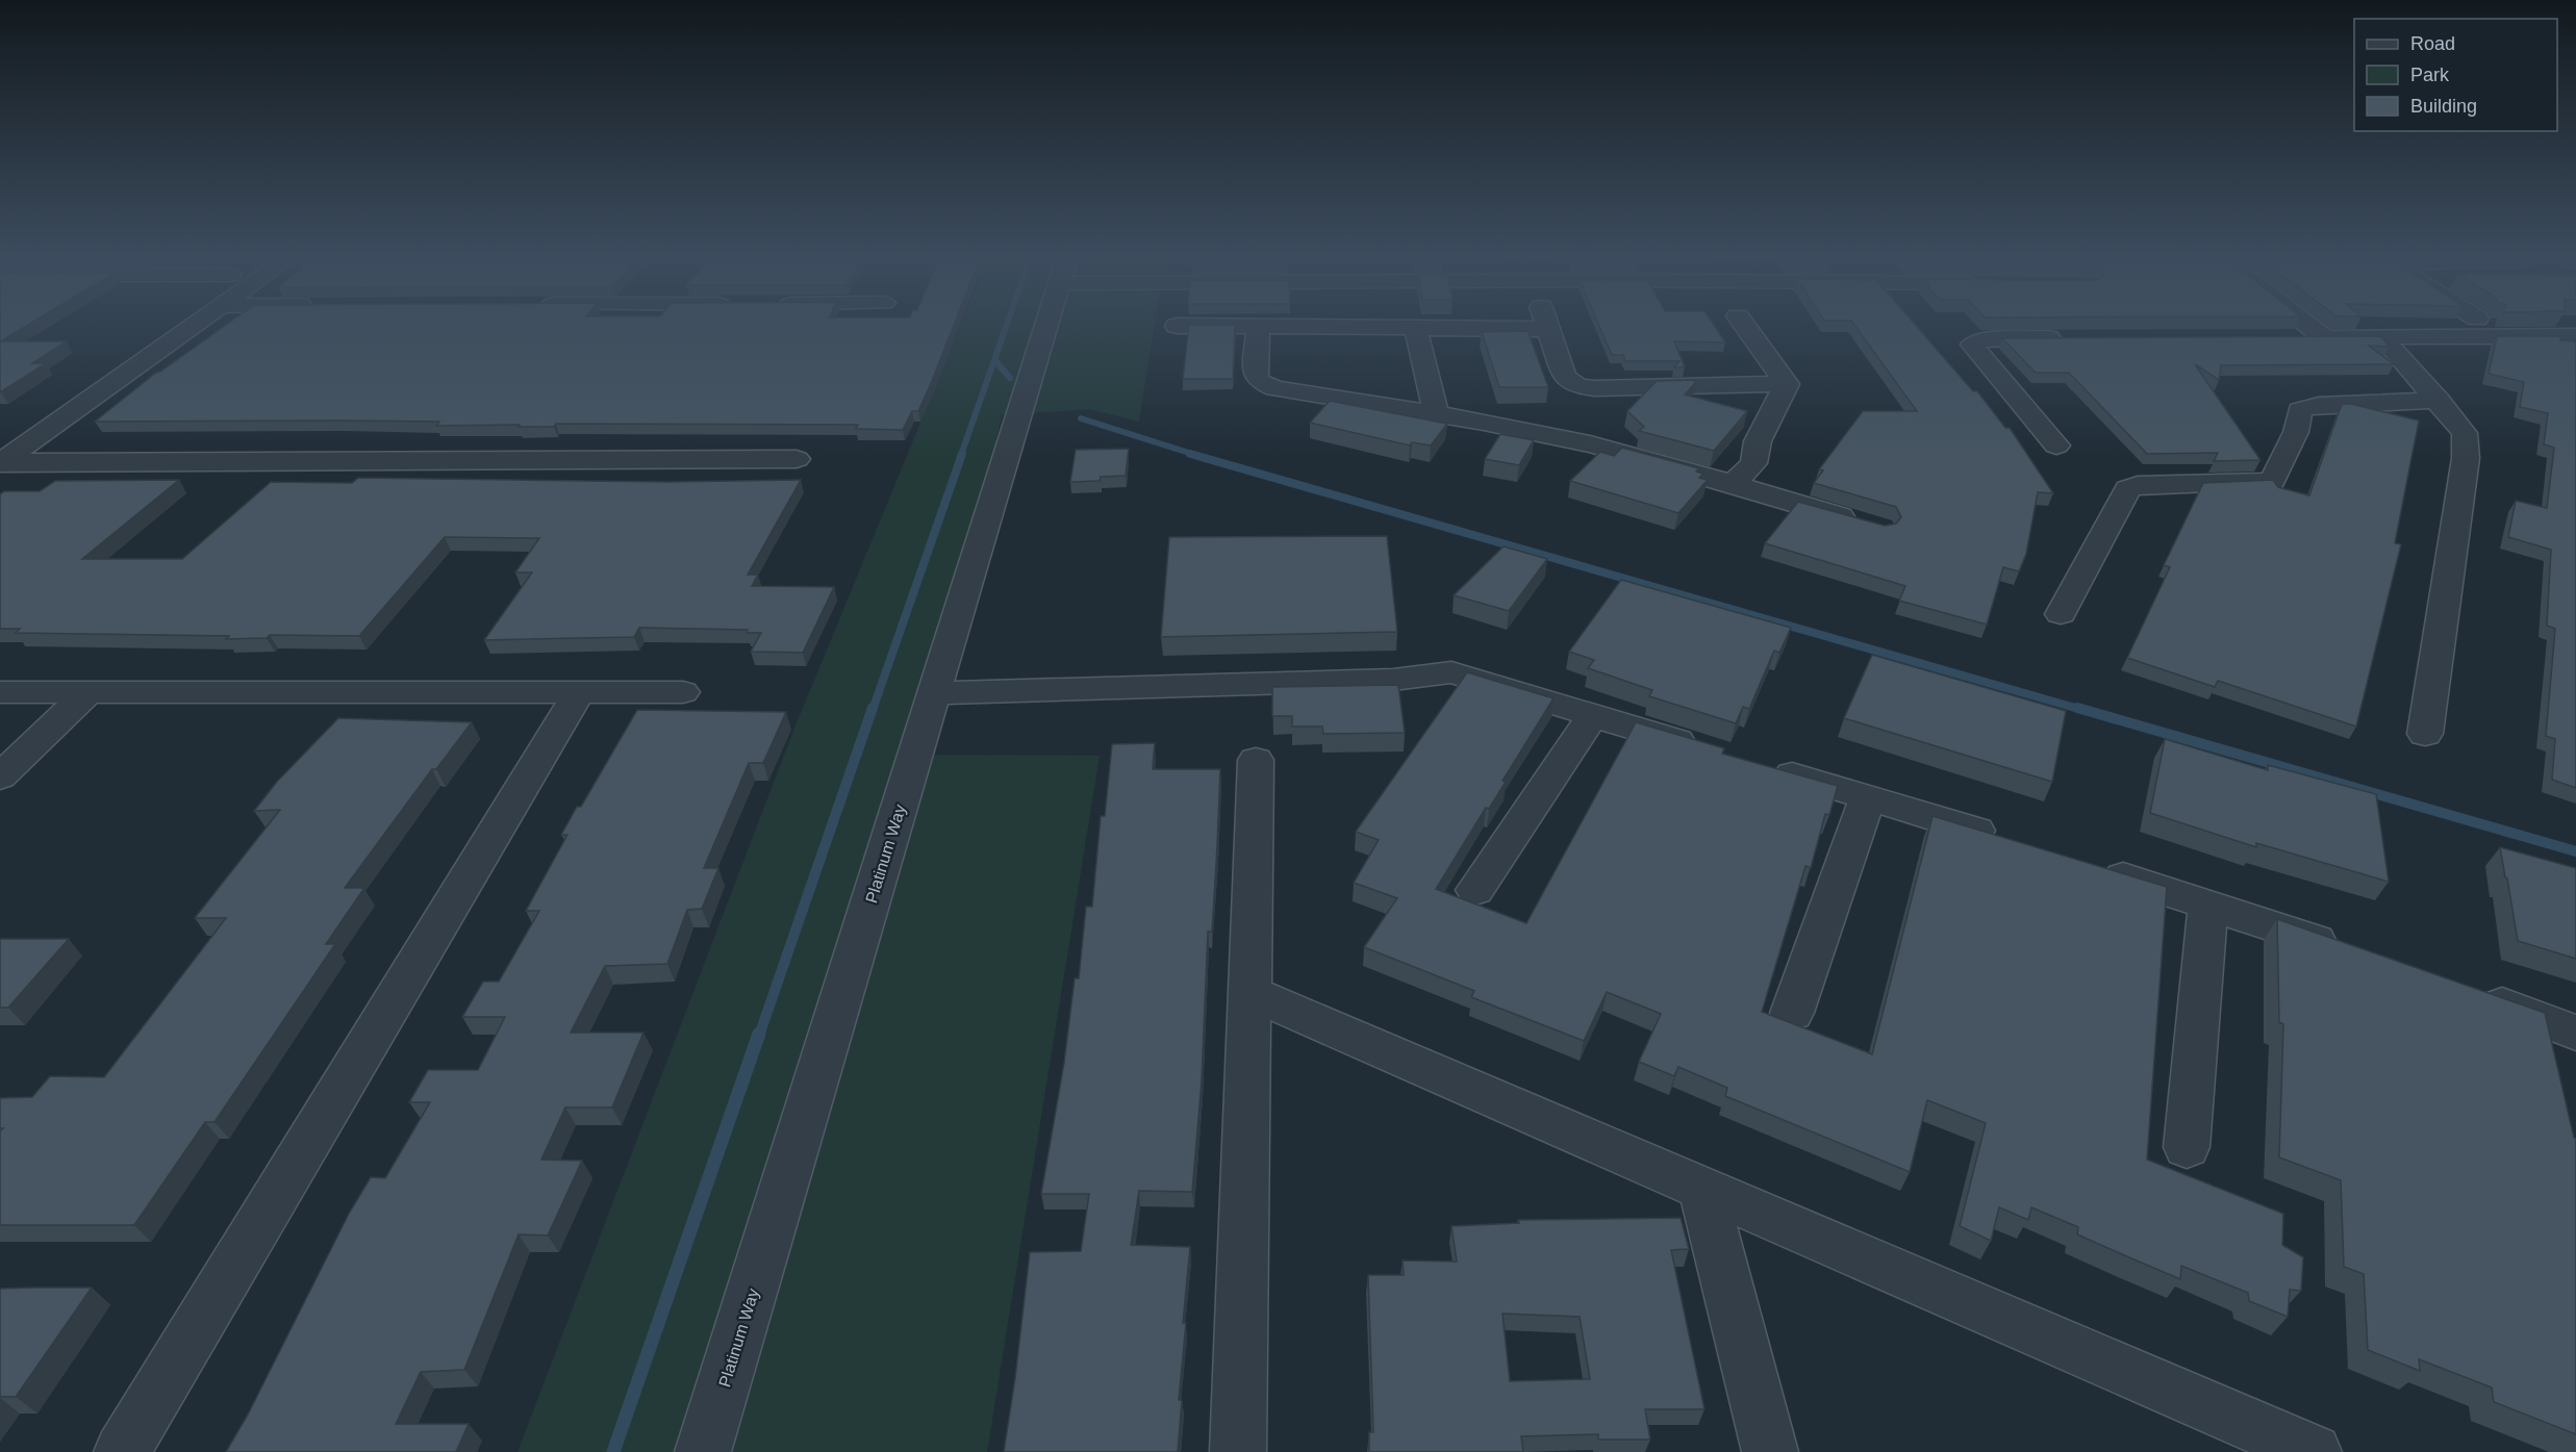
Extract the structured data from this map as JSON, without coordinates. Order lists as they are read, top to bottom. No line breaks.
{"streets":{"street":["Platinum Way"]},"legend":["Road","Park","Building"]}
